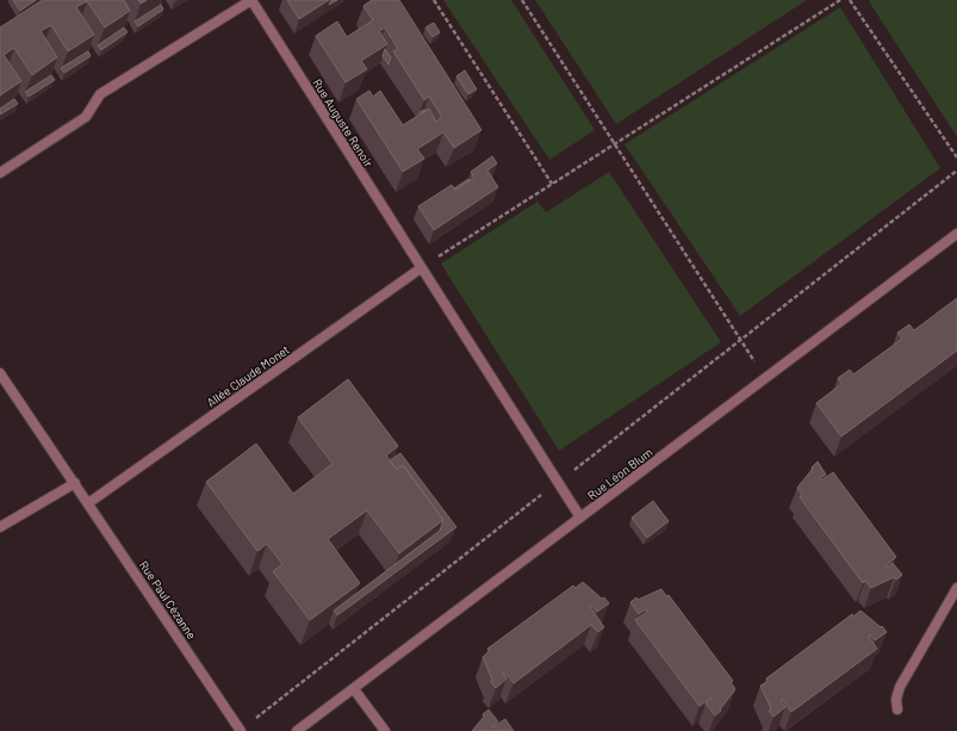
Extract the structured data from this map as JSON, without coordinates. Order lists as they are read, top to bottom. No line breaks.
{"streets":{"street":["Rue Auguste Renoir","Allée Claude Monet","Rue Léon Blum","Rue Paul Cézanne"]},"crossings":[["Rue Auguste Renoir","Allée Claude Monet"],["Rue Auguste Renoir","Rue Léon Blum"],["Allée Claude Monet","Rue Paul Cézanne"]]}
